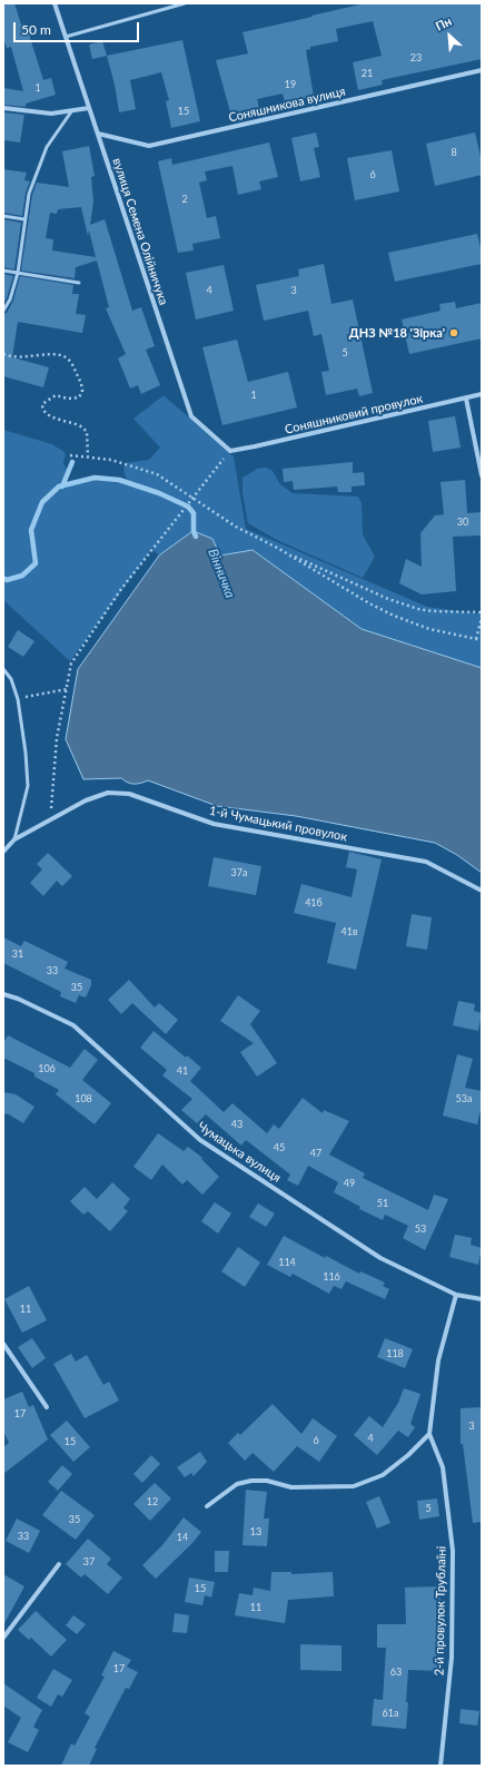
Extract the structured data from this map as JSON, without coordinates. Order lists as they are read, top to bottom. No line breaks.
{"streets":{"street":["Соняшникова вулиця","вулиця Семена Олійничука","Соняшниковий провулок","1-й Чумацький провулок","Чумацька вулиця","2-й провулок Трублаїні"]},"crossings":[["Соняшникова вулиця","вулиця Семена Олійничука"],["вулиця Семена Олійничука","Соняшниковий провулок"]],"water":["Вінничка"],"places":["ДНЗ №18 'Зірка'"],"house_numbers":["23","21","19","1","15","8","6","2","4","3","5","1","30","37а","41б","41в","31","33","35","106","41","108","53а","43","45","47","49","51","53","114","116","11","118","17","3","4","6","15","12","5","35","13","33","14","37","15","11","17","63","61а"],"scale_bar":"50 m","north":"top left"}
